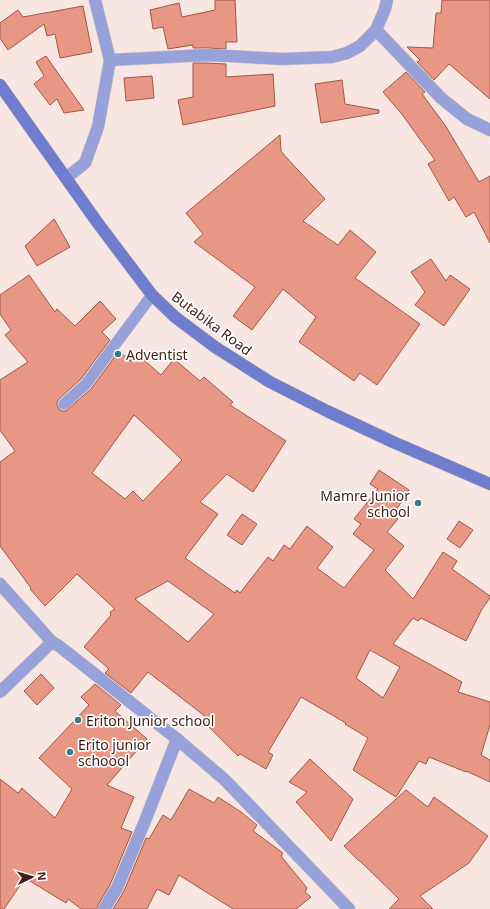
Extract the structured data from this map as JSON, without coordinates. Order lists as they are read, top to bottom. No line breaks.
{"streets":{"main road":["Butabika Road"]},"places":["Adventist","Mamre Junior school","Eriton Junior school","Erito junior schoool"],"north":"right"}
